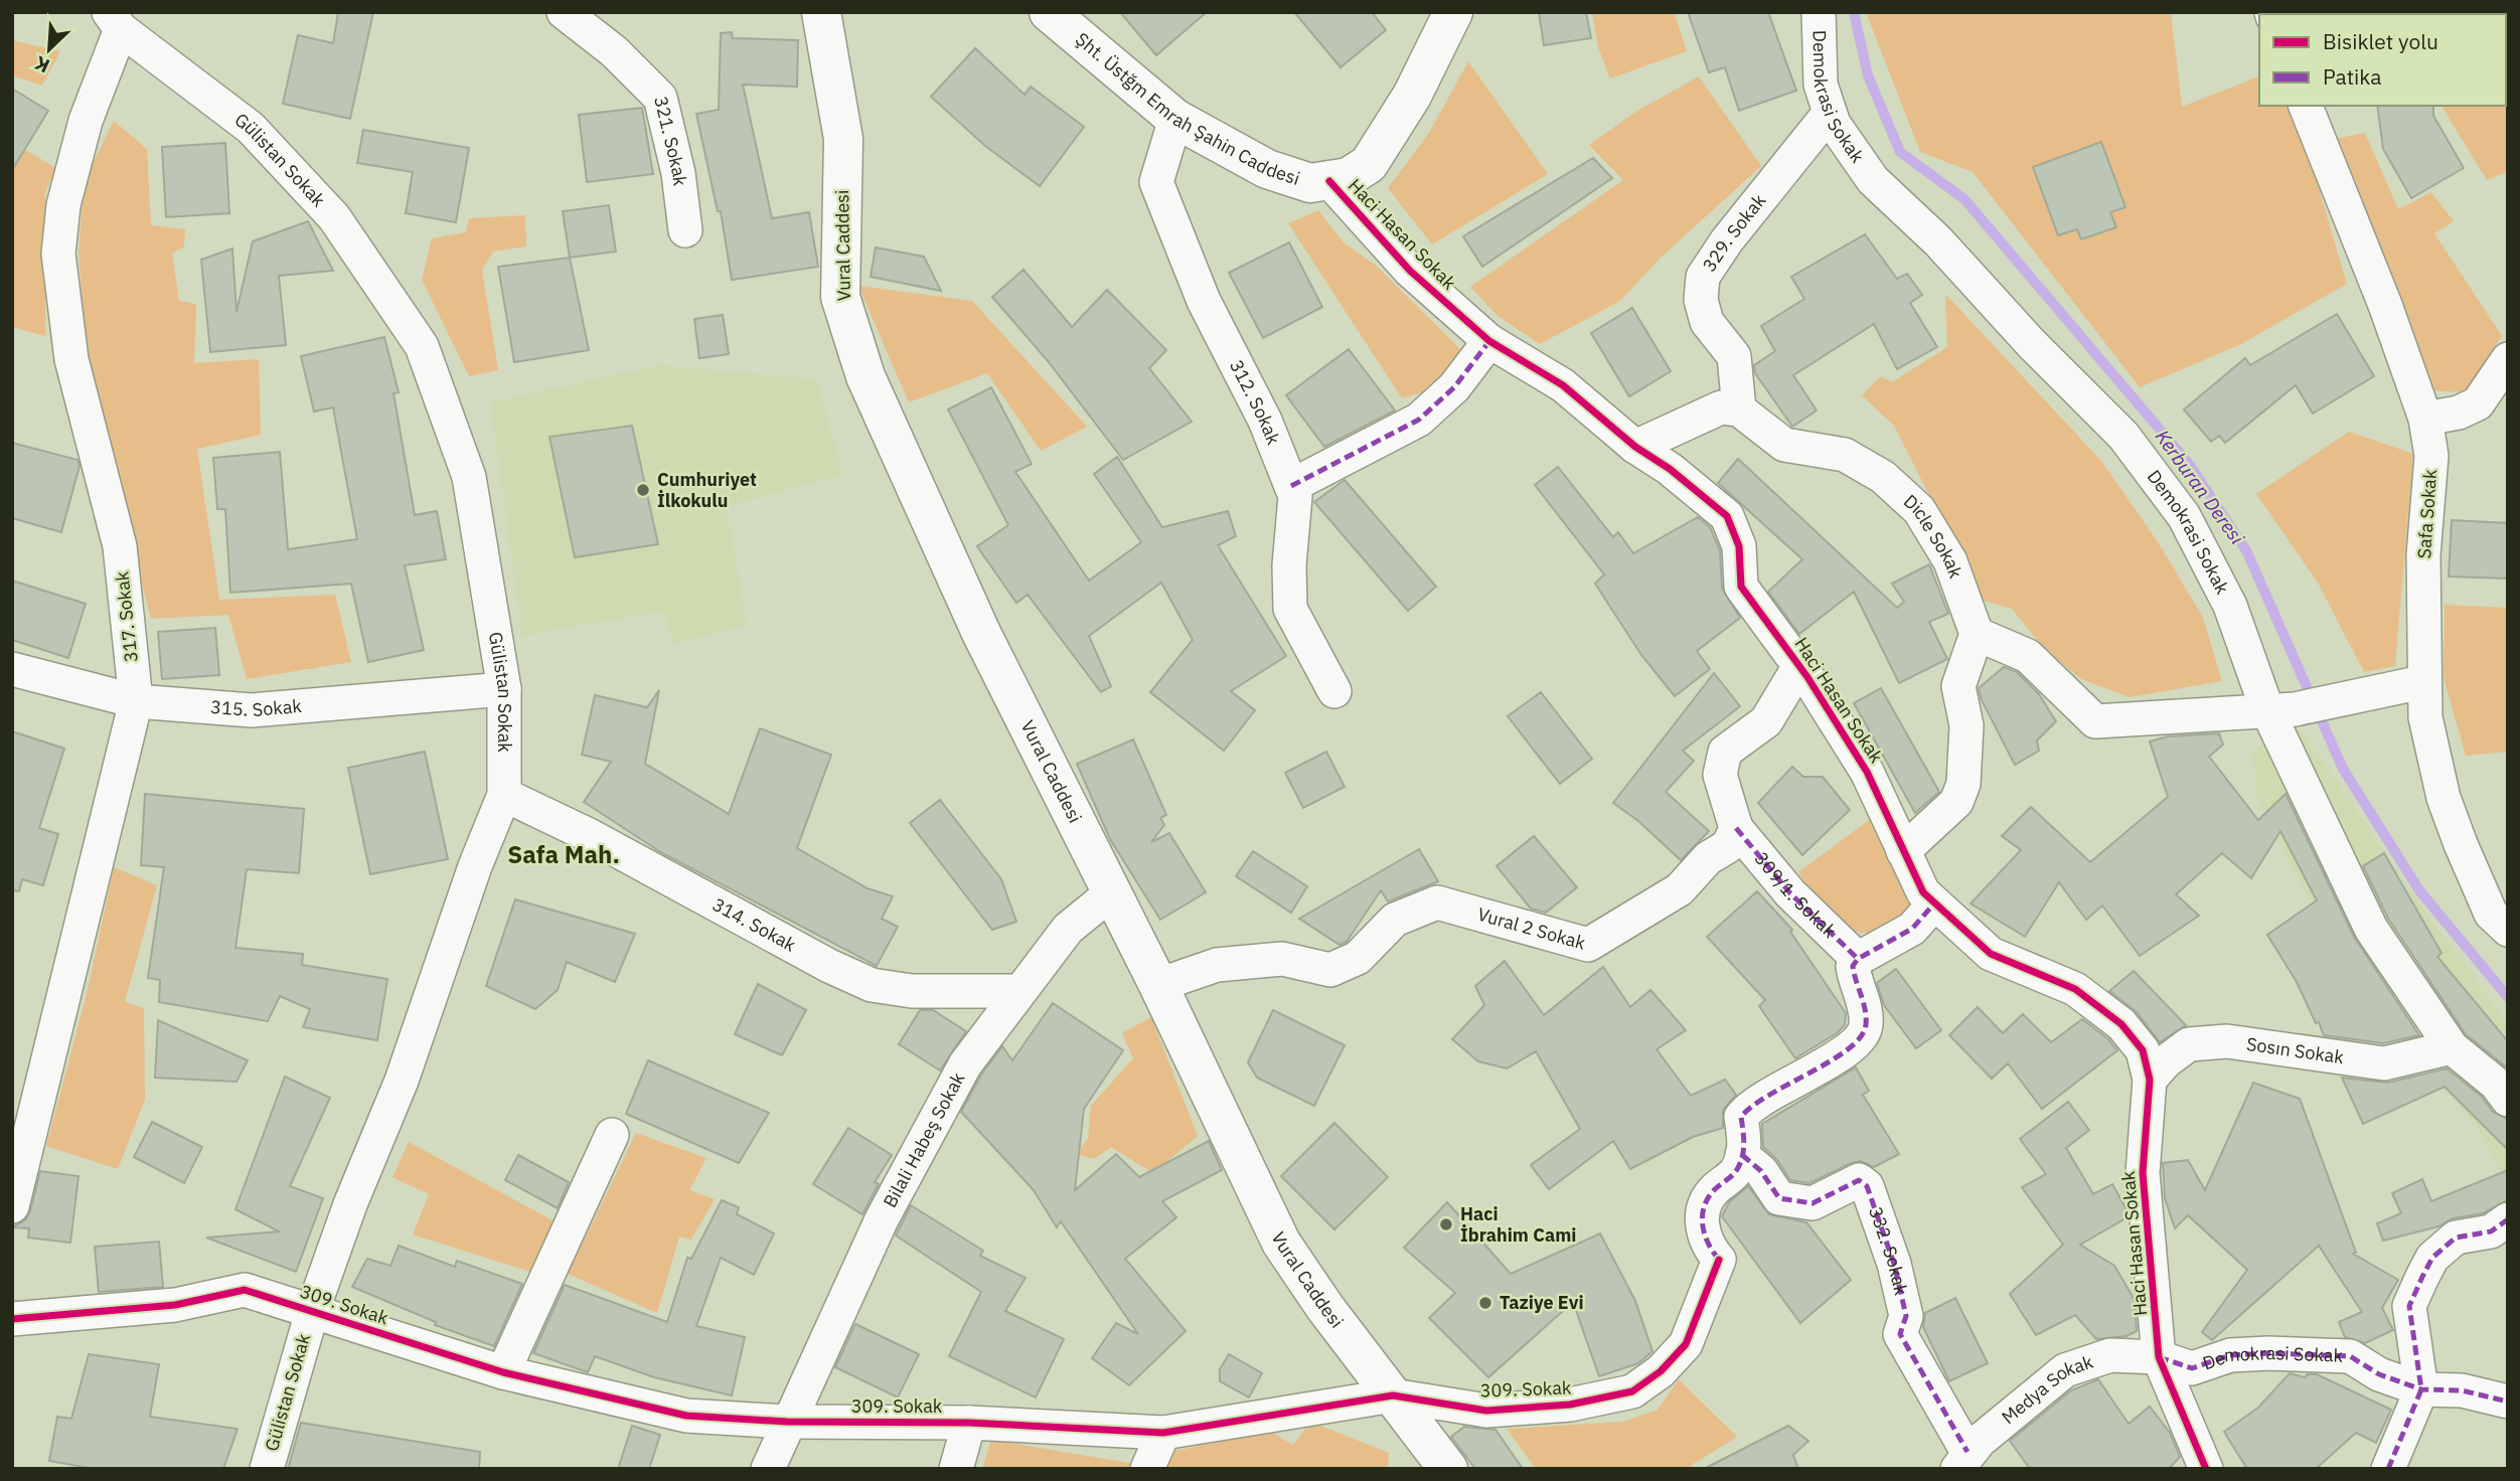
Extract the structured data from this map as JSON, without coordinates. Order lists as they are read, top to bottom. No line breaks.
{"streets":{"street":["Demokrasi Sokak","Şht. Üstğm Emrah Şahin Caddesi","321. Sokak","Gülistan Sokak","Haci Hasan Sokak","329. Sokak","Vural Caddesi","312. Sokak","Safa Sokak","Dicle Sokak","317. Sokak","315. Sokak","309/1. Sokak","314. Sokak","Vural 2 Sokak","Sosın Sokak","Bilali Habeş Sokak","332. Sokak","309. Sokak","Medya Sokak"]},"crossings":[["Demokrasi Sokak","Haci Hasan Sokak"],["Demokrasi Sokak","329. Sokak"],["Demokrasi Sokak","Sosın Sokak"],["Demokrasi Sokak","Medya Sokak"],["Şht. Üstğm Emrah Şahin Caddesi","Haci Hasan Sokak"],["Şht. Üstğm Emrah Şahin Caddesi","312. Sokak"],["Gülistan Sokak","317. Sokak"],["Gülistan Sokak","315. Sokak"],["Gülistan Sokak","314. Sokak"],["Gülistan Sokak","309. Sokak"],["Haci Hasan Sokak","Sosın Sokak"],["Haci Hasan Sokak","Medya Sokak"],["329. Sokak","Dicle Sokak"],["Vural Caddesi","Vural 2 Sokak"],["Vural Caddesi","Bilali Habeş Sokak"],["Vural Caddesi","309. Sokak"],["317. Sokak","315. Sokak"],["309/1. Sokak","Vural 2 Sokak"],["314. Sokak","Bilali Habeş Sokak"],["Bilali Habeş Sokak","309. Sokak"],["332. Sokak","309. Sokak"],["332. Sokak","Medya Sokak"]],"districts":["Safa Mah."],"water":["Kerburan Deresi"],"places":["Cumhuriyet İlkokulu","Haci İbrahim Cami","Taziye Evi"],"legend":["Bisiklet yolu","Patika"],"north":"bottom left"}
